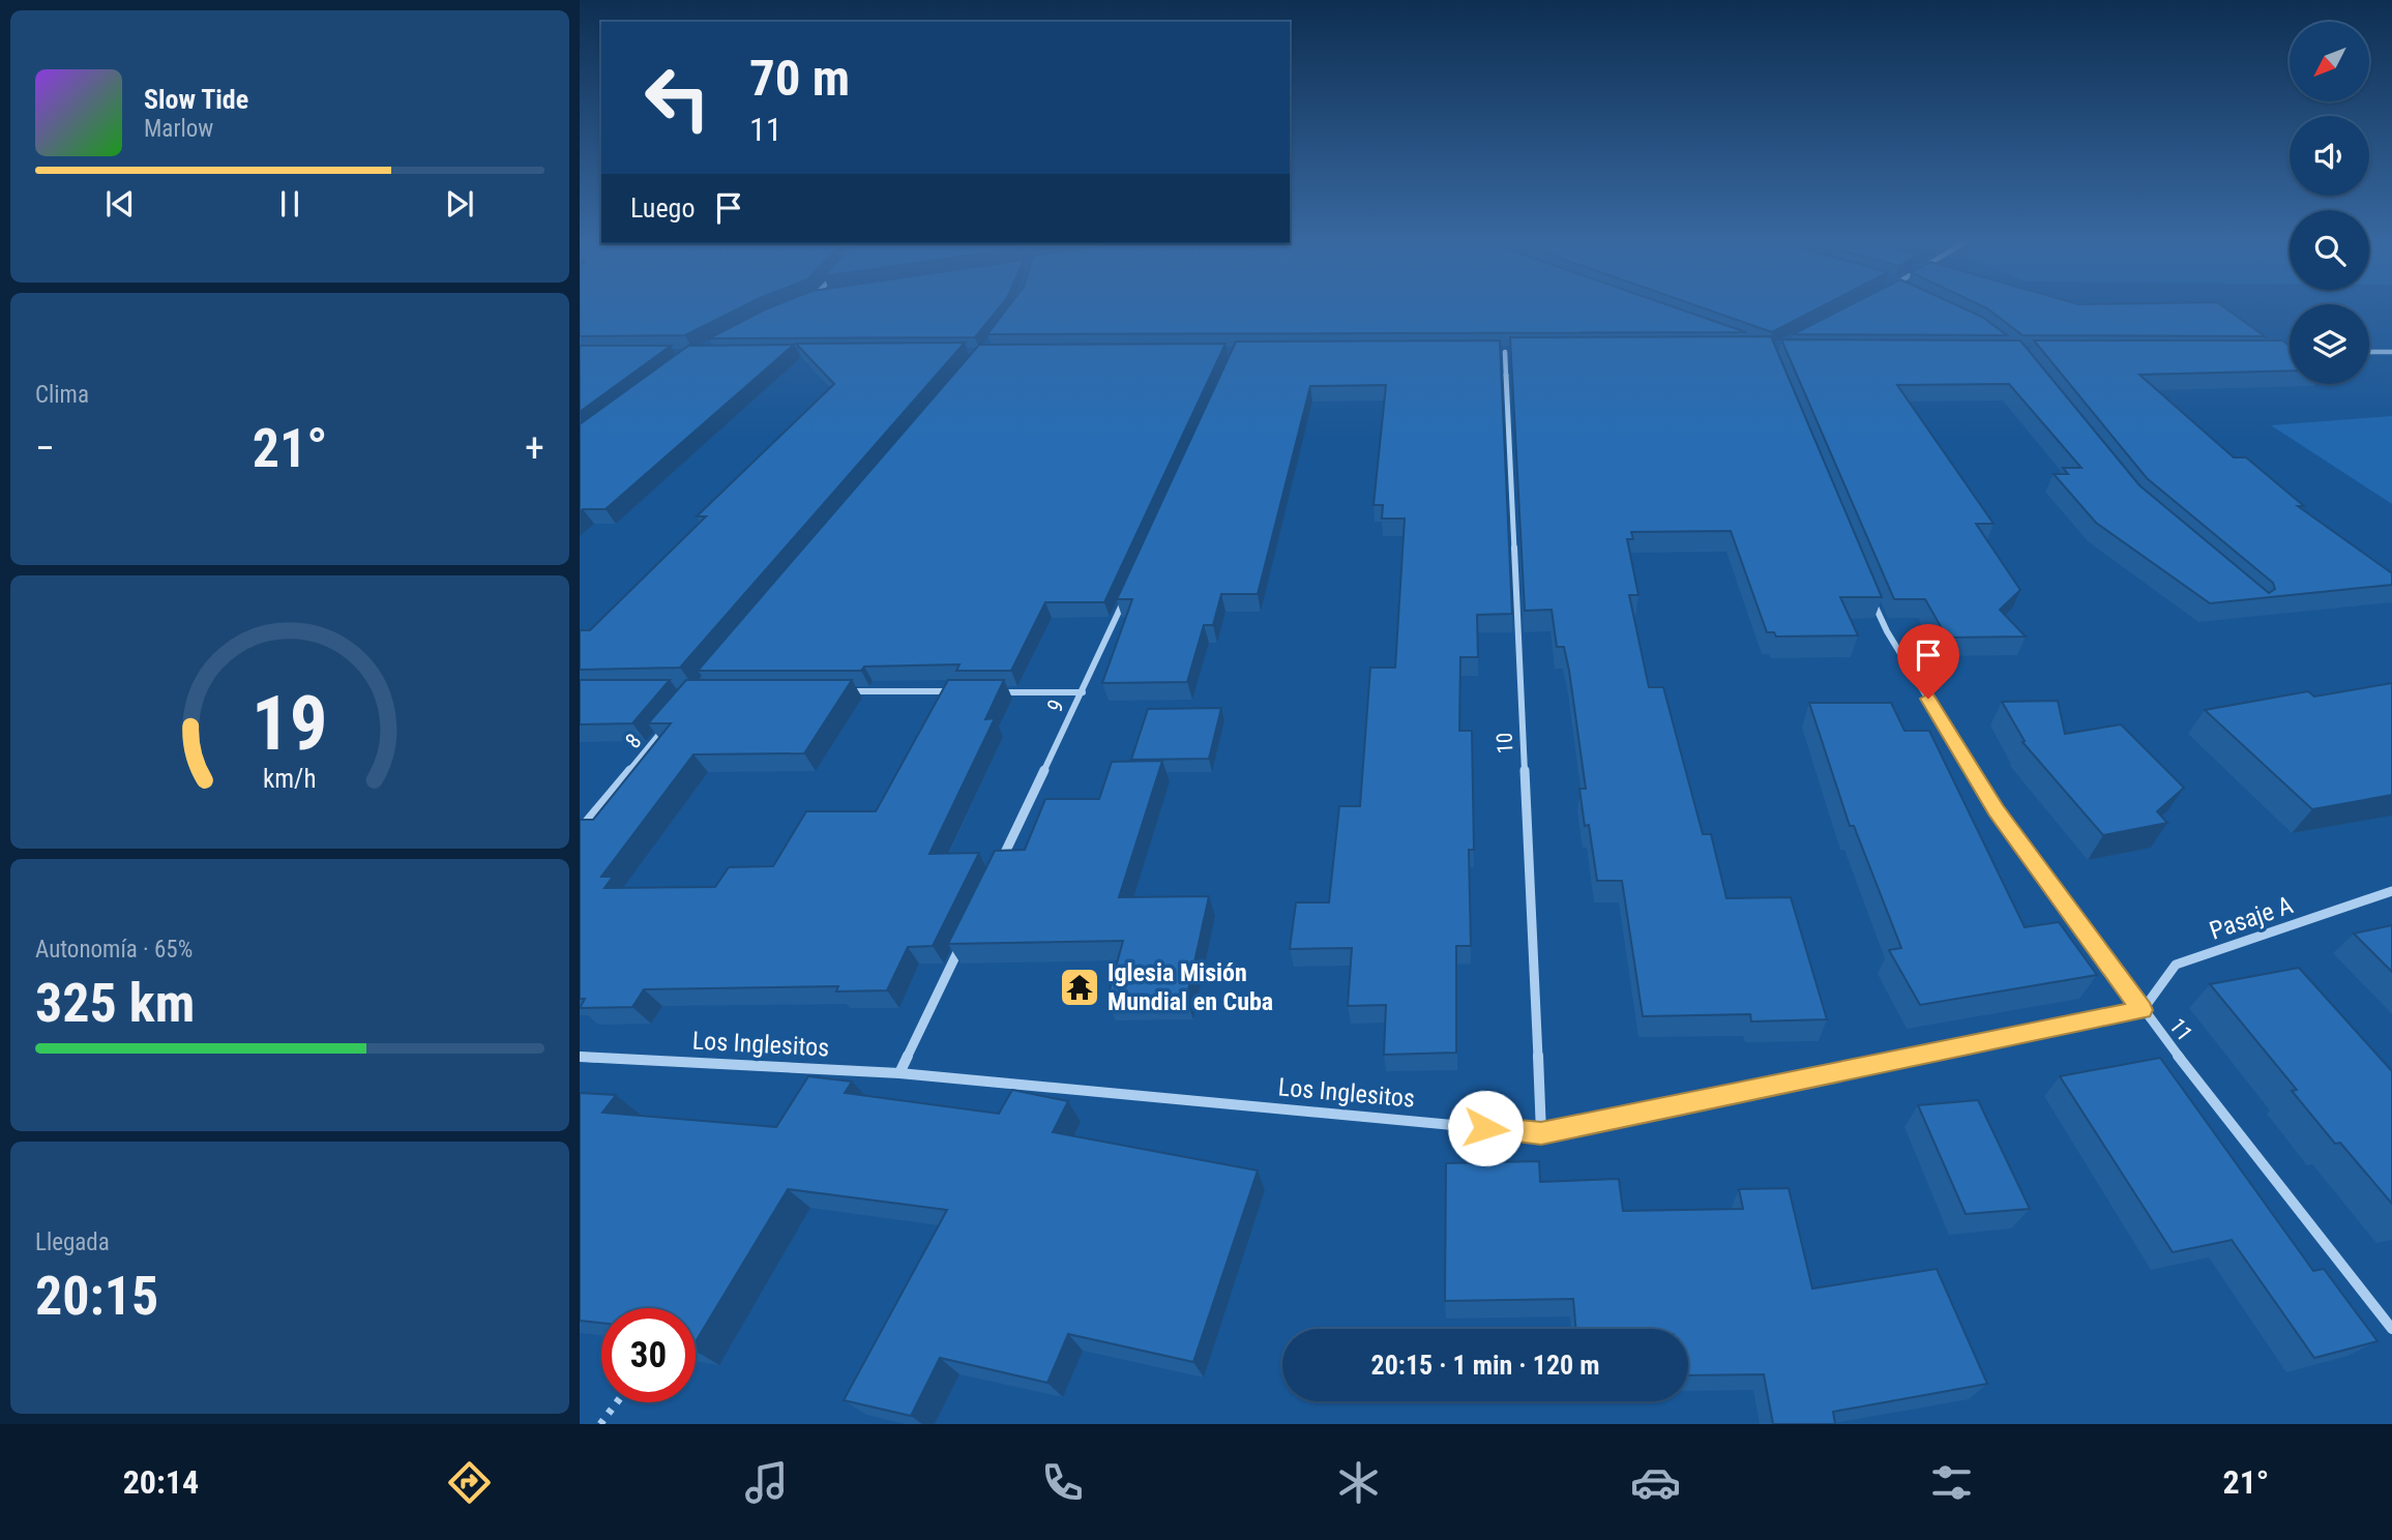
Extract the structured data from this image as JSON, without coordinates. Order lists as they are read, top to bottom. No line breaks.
{"streets":{"street":["9","8","10","Pasaje A","11","Los Inglesitos"]},"crossings":[["10","Los Inglesitos"],["Pasaje A","11"],["Pasaje A","Los Inglesitos"],["11","Los Inglesitos"]],"places":{"temple":["Iglesia Misión Mundial en Cuba"]},"north":"bottom left","page":{"turn":["70 m","11"],"song":["Slow Tide","Marlow"],"then":"Luego","tile":["Clima",["Autonomía · 65%","325 km"],["Llegada","20:15"]],"heat":["−","21°","+"],"limit":"30","trip":"20:15 · 1 min · 120 m","tabs":["20:14","21°"],"gauge":["19","km/h"]}}
